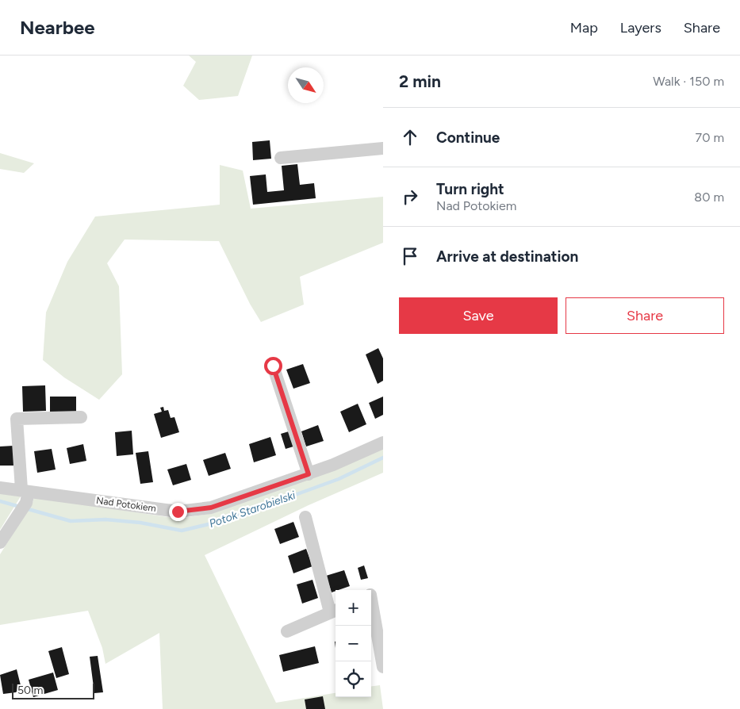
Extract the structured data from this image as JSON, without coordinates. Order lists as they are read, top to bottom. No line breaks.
{"streets":{"street":["Nad Potokiem"]},"water":["Potok Starobielski"],"scale_bar":"50 m","north":"bottom right","page":{"header":"Nearbee","nav":["Map","Layers","Share"],"heading":["2 min","Walk · 150 m"],"list":[["Continue","70 m"],["Turn right","Nad Potokiem","80 m"],"Arrive at destination"],"buttons":["Save","Share"],"map_buttons":["+","−"],"scale":"50 m"}}
